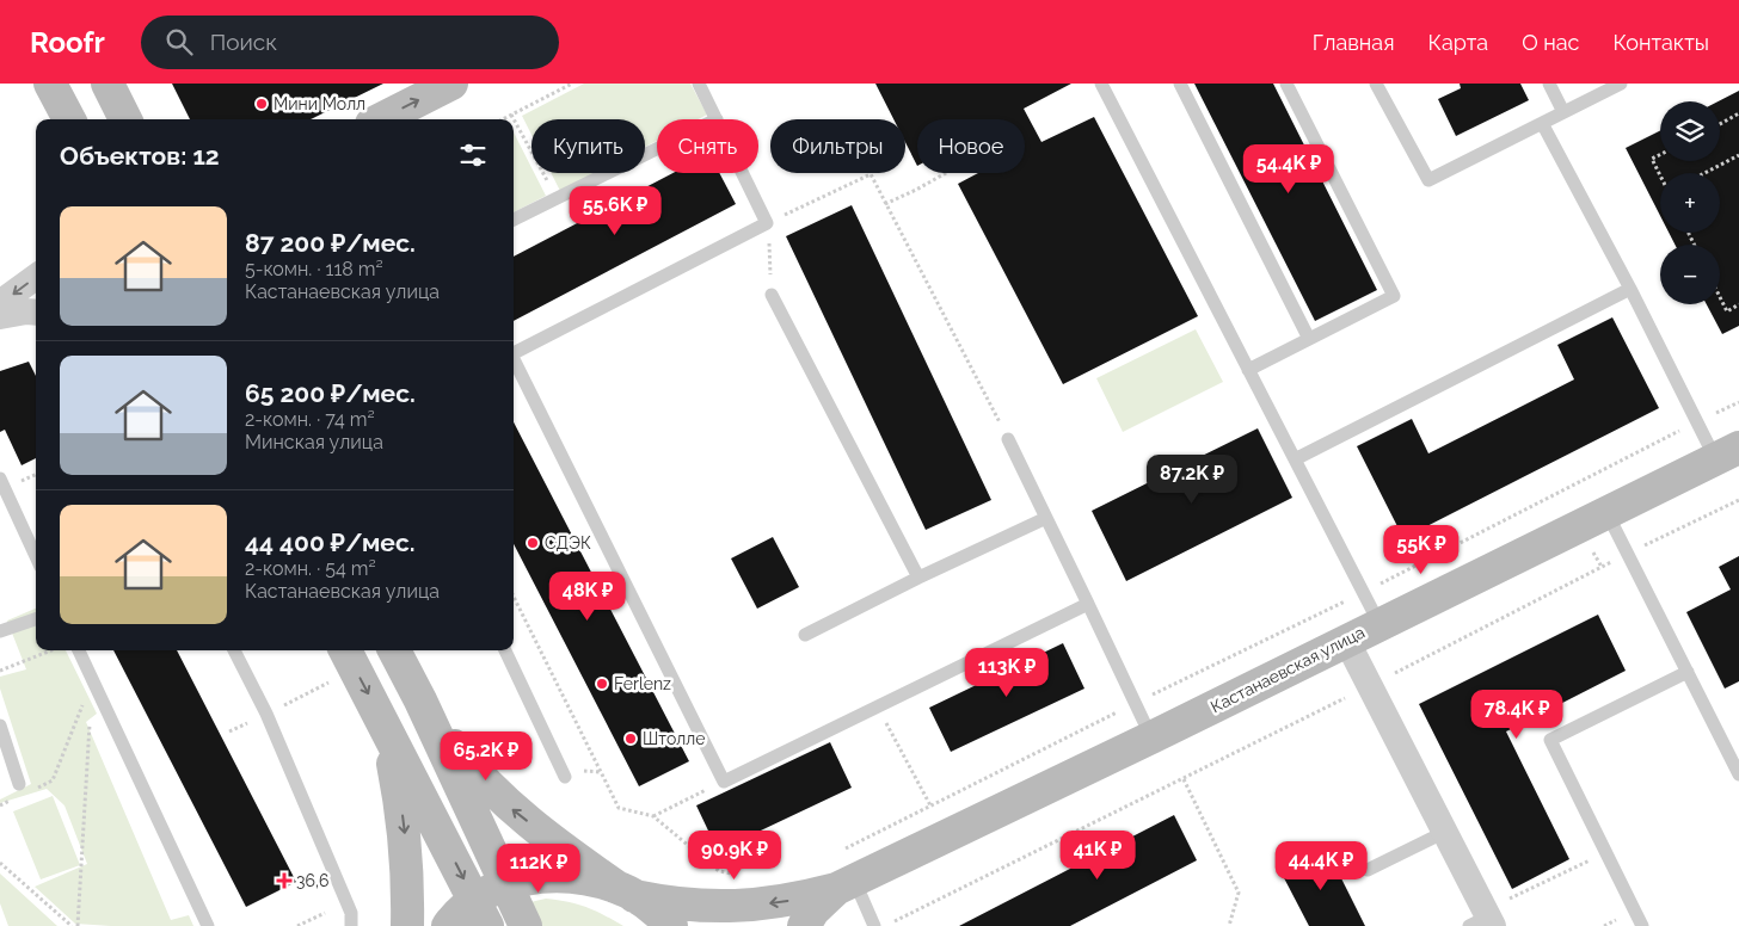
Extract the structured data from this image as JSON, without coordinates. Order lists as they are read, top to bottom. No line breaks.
{"streets":{"street":["Кастанаевская улица"]},"places":{"other":["Мини Молл","СДЭК","Ferlenz","Штолле"],"health":["36,6"]},"page":{"header":"Roofr","search":"Поиск","nav":["Главная","Карта","О нас","Контакты"],"map_buttons":["+","−"],"chip":["Купить","Снять","Фильтры","Новое"],"heading":"Объектов: 12","price":["54.4K ₽","55.6K ₽","87.2K ₽","55K ₽","48K ₽","113K ₽","78.4K ₽","65.2K ₽","90.9K ₽","41K ₽","44.4K ₽","112K ₽"],"list":[{"name":"87 200 ₽/мес.","note":"5-комн. · 118 m² · Кастанаевская улица"},{"name":"65 200 ₽/мес.","note":"2-комн. · 74 m² · Минская улица"},{"name":"44 400 ₽/мес.","note":"2-комн. · 54 m² · Кастанаевская улица"}]}}
